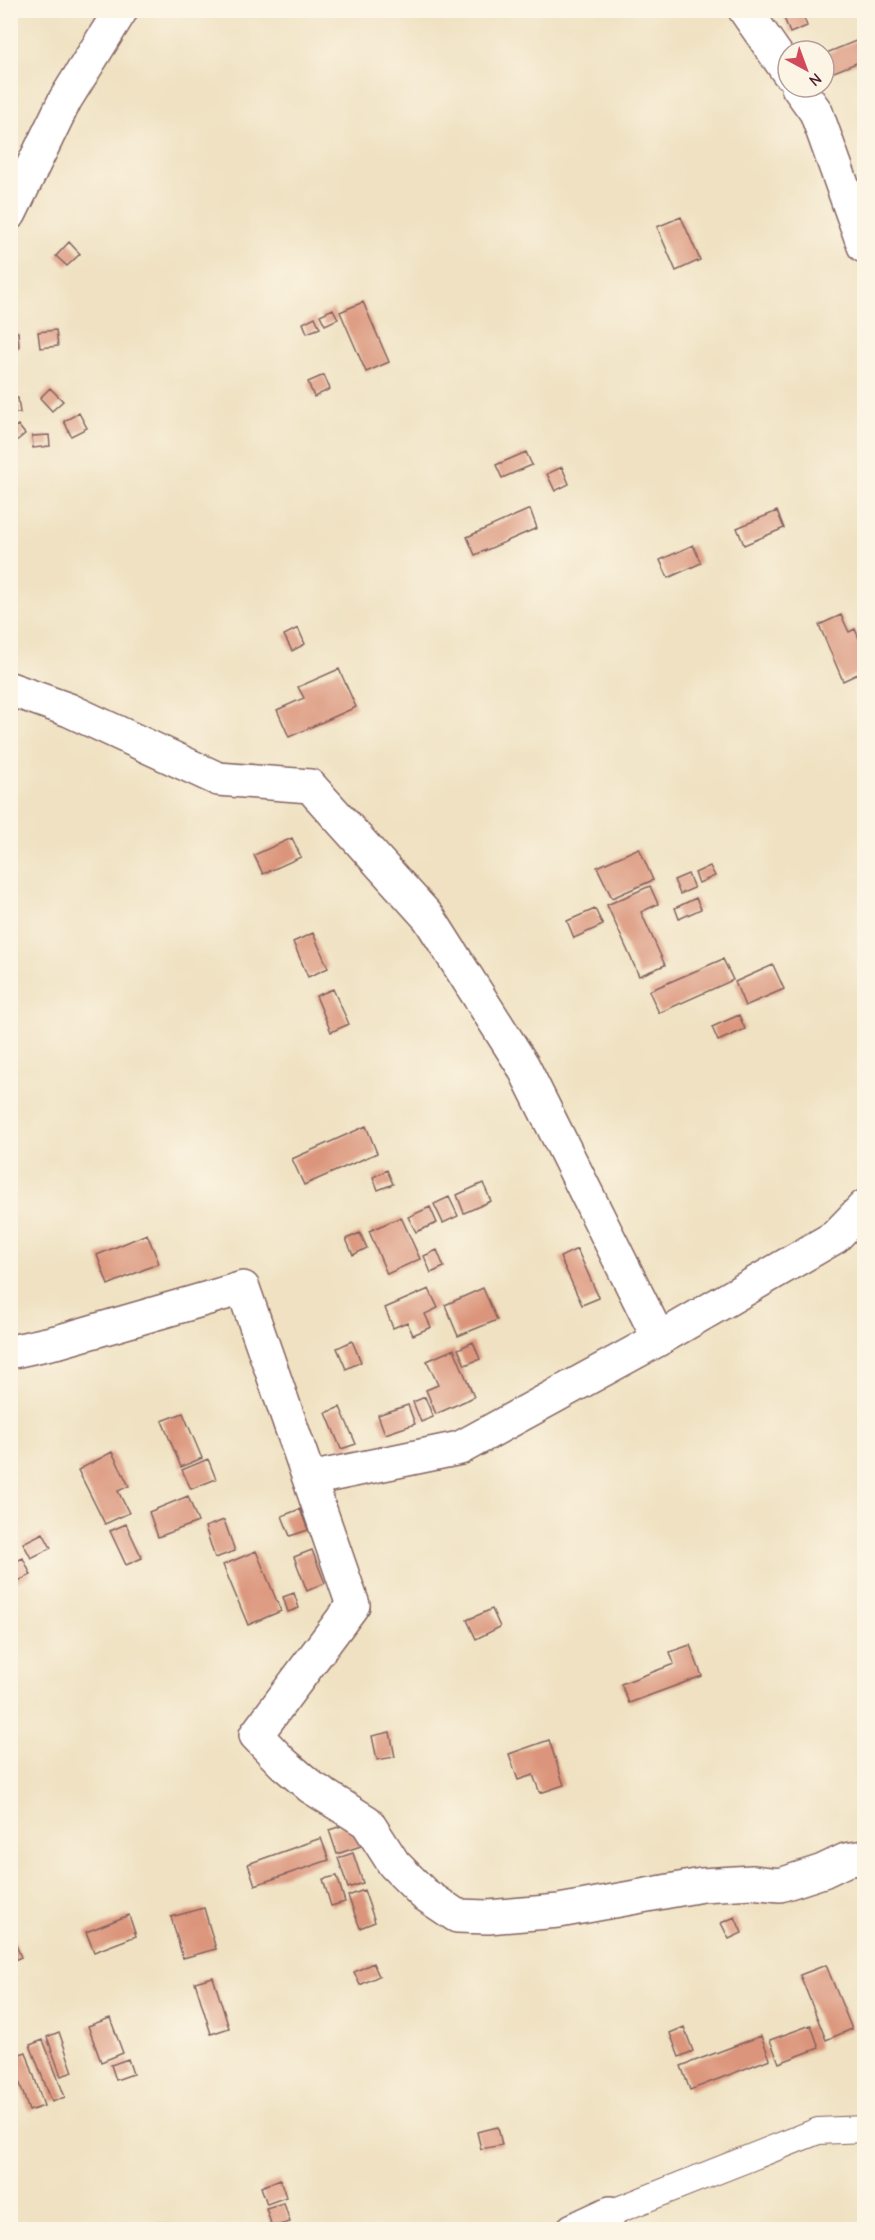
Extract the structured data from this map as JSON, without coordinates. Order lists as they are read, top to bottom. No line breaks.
{"north":"bottom right"}
